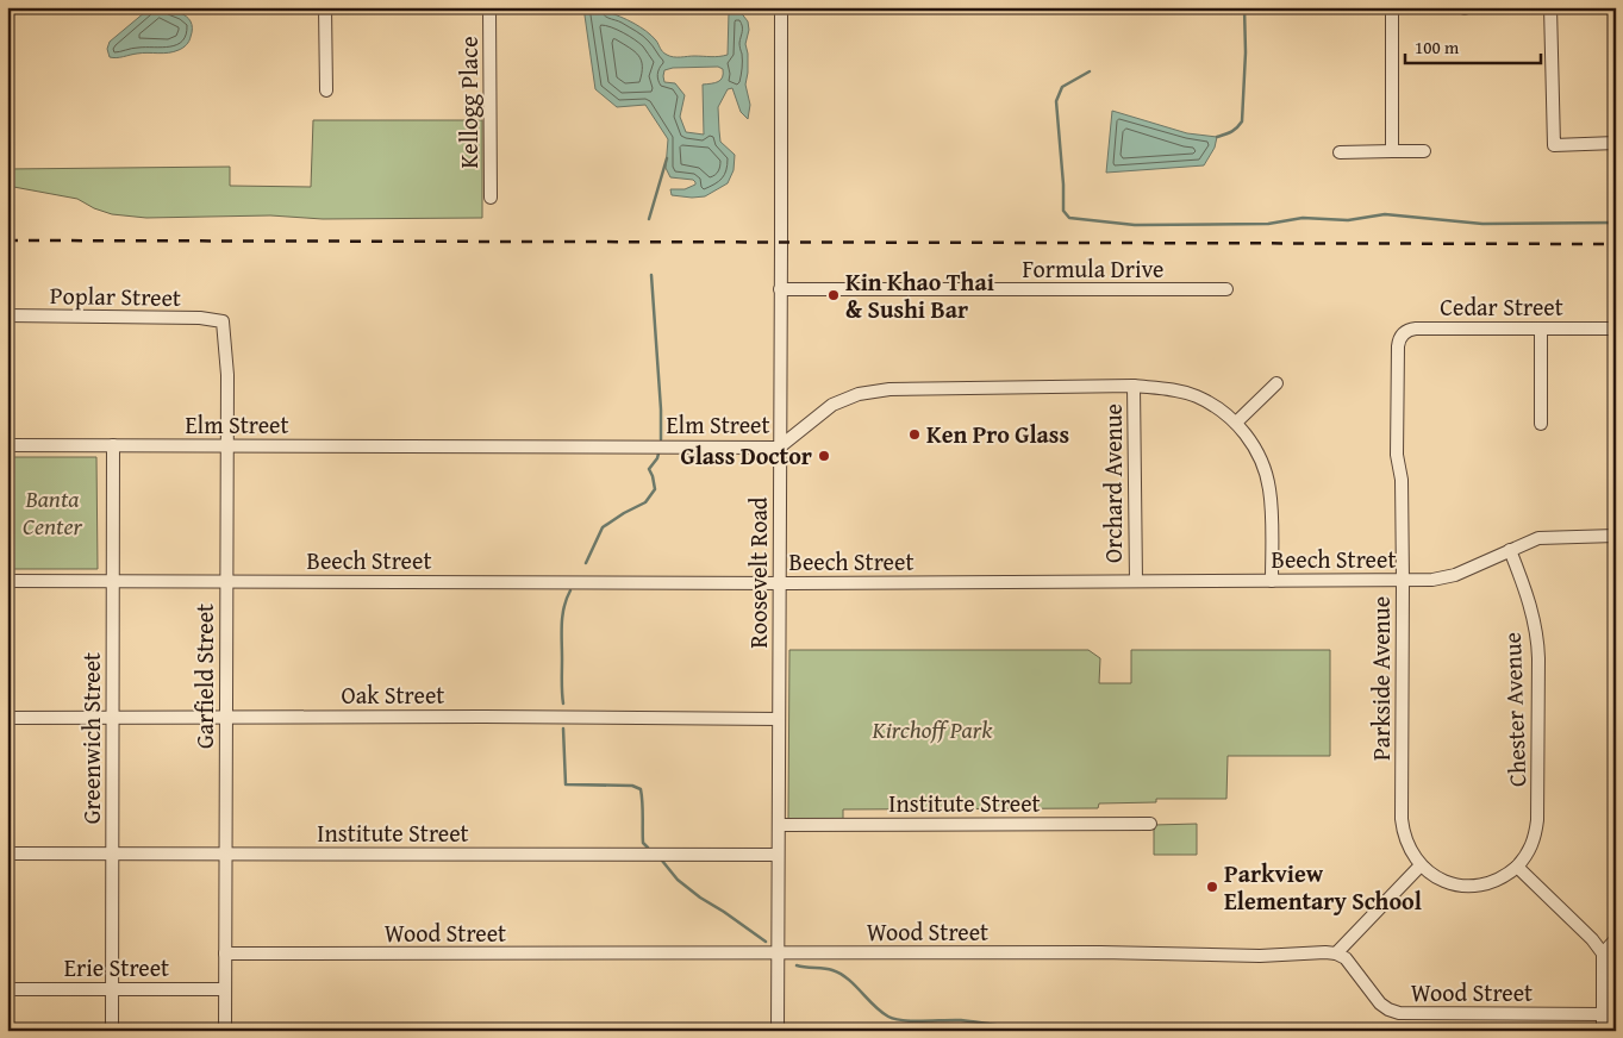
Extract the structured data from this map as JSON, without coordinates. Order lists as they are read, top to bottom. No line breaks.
{"streets":{"street":["Kellogg Place","Formula Drive","Poplar Street","Cedar Street","Elm Street","Orchard Avenue","Beech Street","Roosevelt Road","Garfield Street","Parkside Avenue","Oak Street","Chester Avenue","Greenwich Street","Institute Street","Wood Street","Erie Street"]},"crossings":[["Formula Drive","Roosevelt Road"],["Poplar Street","Garfield Street"],["Cedar Street","Parkside Avenue"],["Elm Street","Orchard Avenue"],["Elm Street","Beech Street"],["Elm Street","Roosevelt Road"],["Elm Street","Garfield Street"],["Elm Street","Greenwich Street"],["Orchard Avenue","Beech Street"],["Beech Street","Roosevelt Road"],["Beech Street","Garfield Street"],["Beech Street","Parkside Avenue"],["Beech Street","Chester Avenue"],["Beech Street","Greenwich Street"],["Roosevelt Road","Oak Street"],["Roosevelt Road","Institute Street"],["Roosevelt Road","Wood Street"],["Garfield Street","Oak Street"],["Garfield Street","Institute Street"],["Garfield Street","Wood Street"],["Garfield Street","Erie Street"],["Oak Street","Greenwich Street"],["Greenwich Street","Institute Street"],["Greenwich Street","Erie Street"]],"parks":["Banta Center","Kirchoff Park"],"places":["Kin Khao Thai & Sushi Bar","Ken Pro Glass","Glass Doctor","Parkview Elementary School"],"scale_bar":"100 m"}
